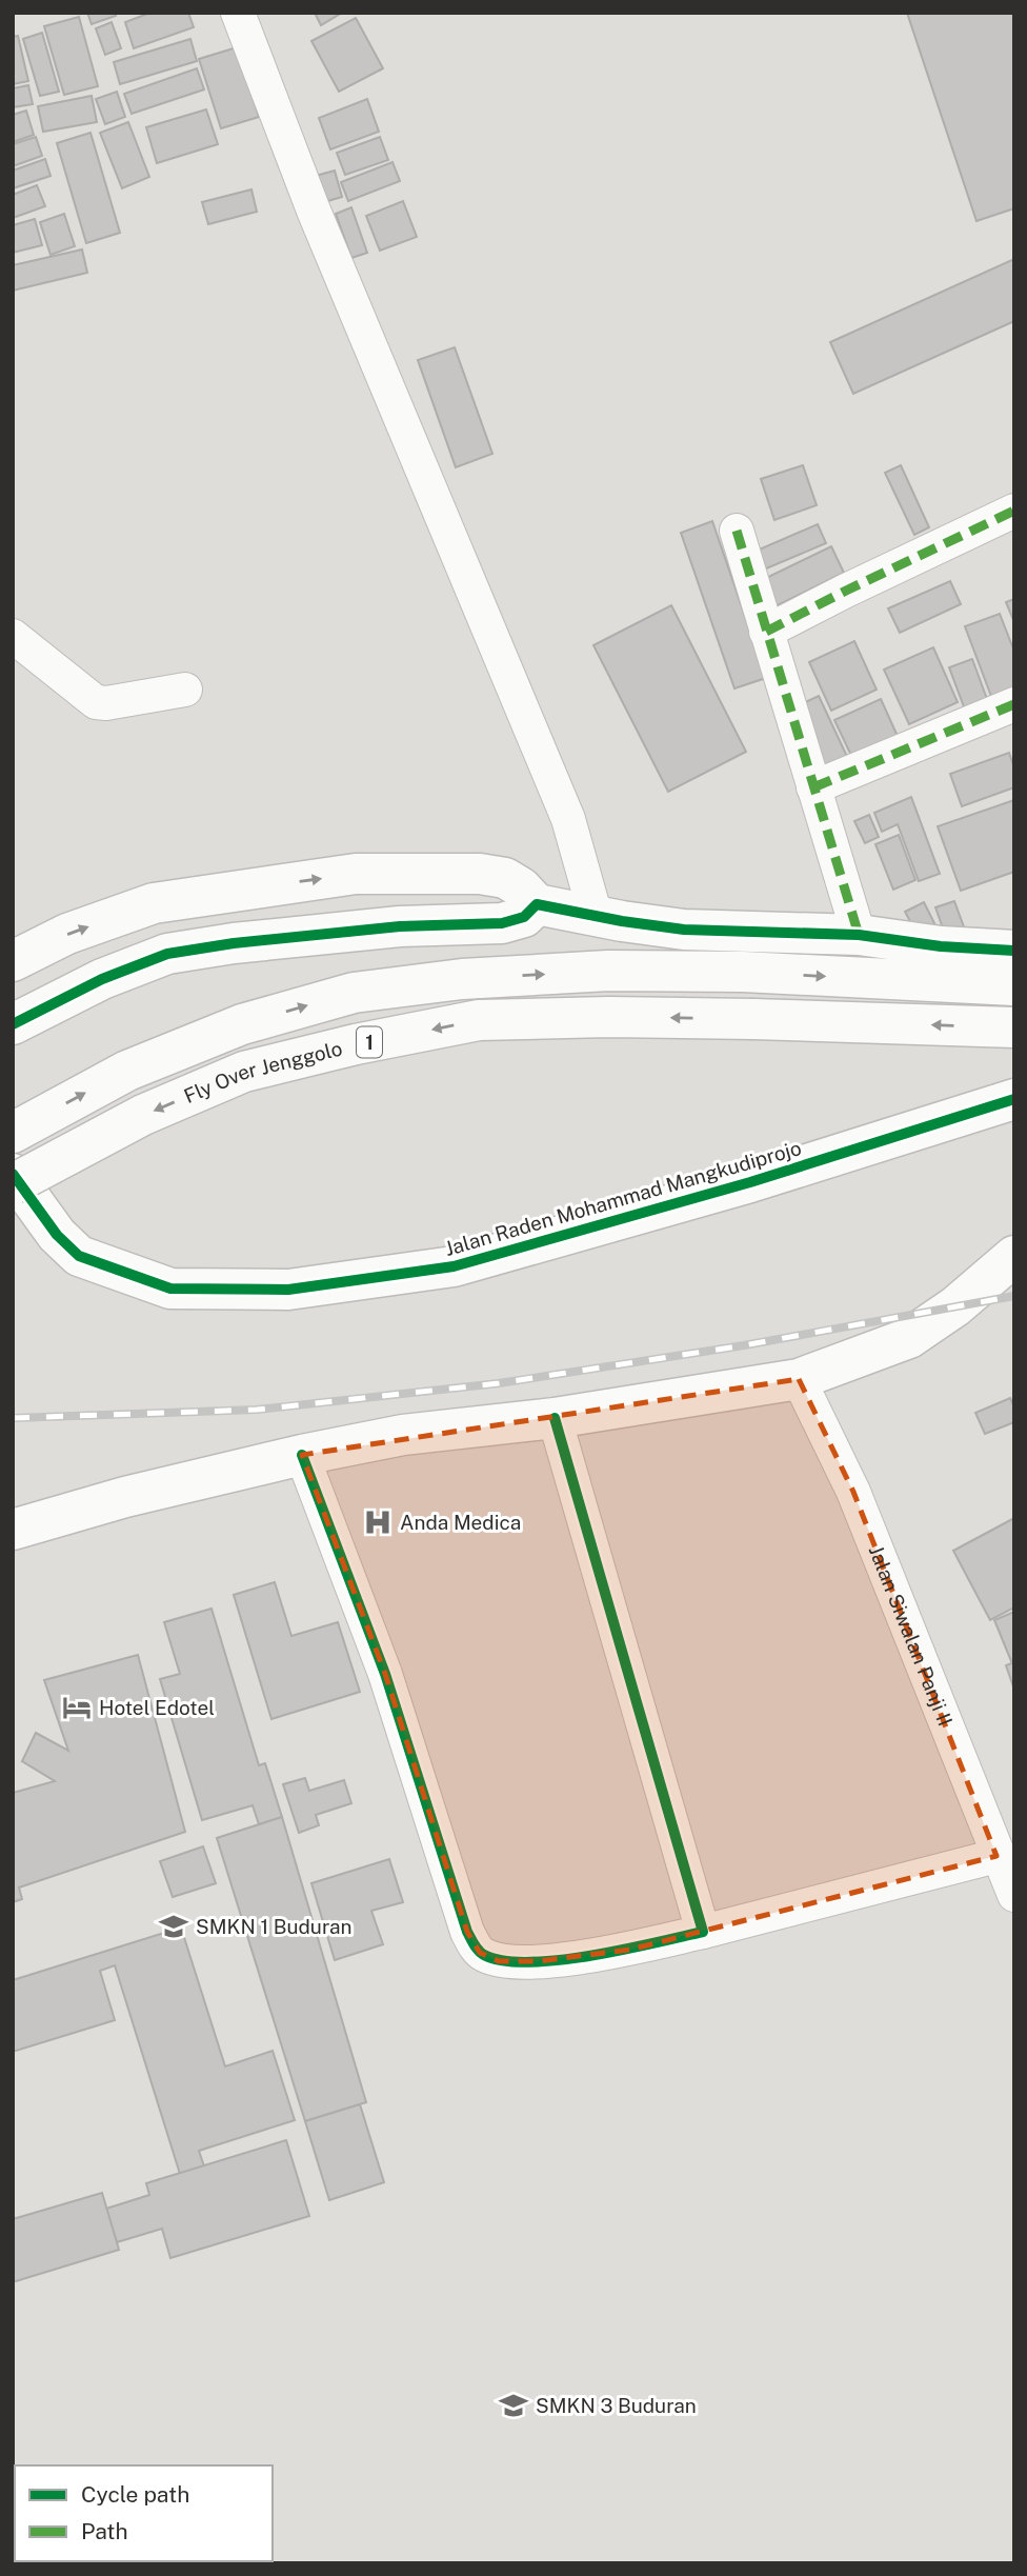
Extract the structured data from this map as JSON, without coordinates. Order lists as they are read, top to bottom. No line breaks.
{"streets":{"main road":["1","Fly Over Jenggolo","Jalan Raden Mohammad Mangkudiprojo"],"street":["Jalan Siwalan Panji II"]},"places":{"hospital":["Anda Medica"],"hotel":["Hotel Edotel"],"school or university":["SMKN 1 Buduran","SMKN 3 Buduran"]},"legend":["Cycle path","Path"]}
